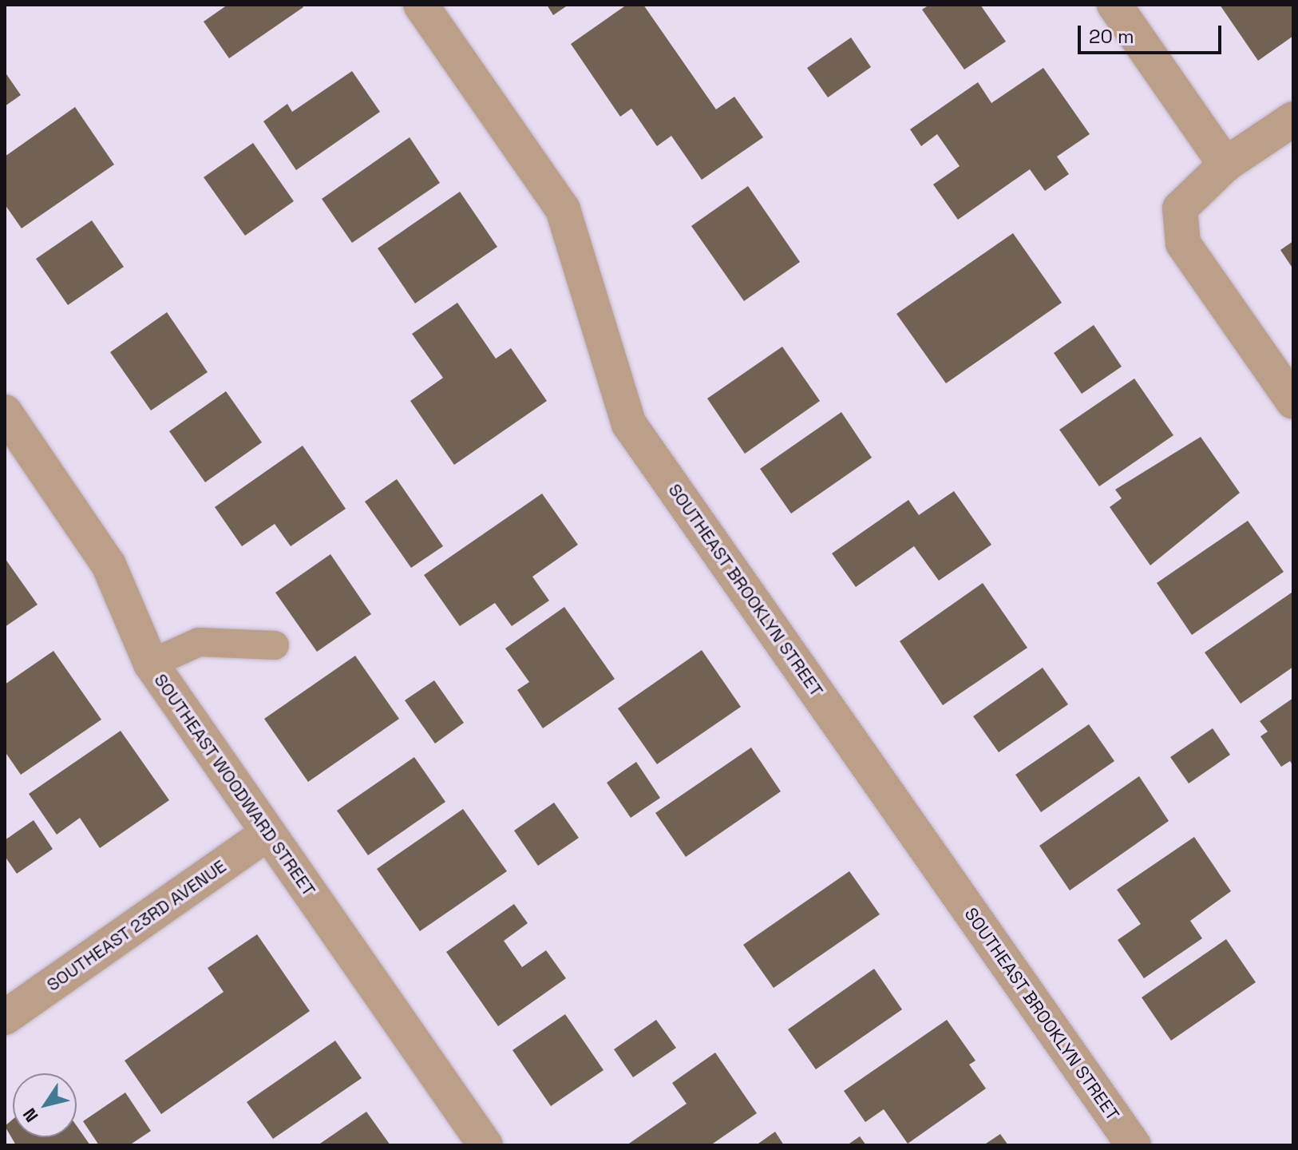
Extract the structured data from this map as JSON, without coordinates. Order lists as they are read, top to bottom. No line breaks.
{"streets":{"street":["SOUTHEAST BROOKLYN STREET","SOUTHEAST WOODWARD STREET","SOUTHEAST 23RD AVENUE"]},"crossings":[["SOUTHEAST WOODWARD STREET","SOUTHEAST 23RD AVENUE"]],"scale_bar":"20 m","north":"bottom left"}
